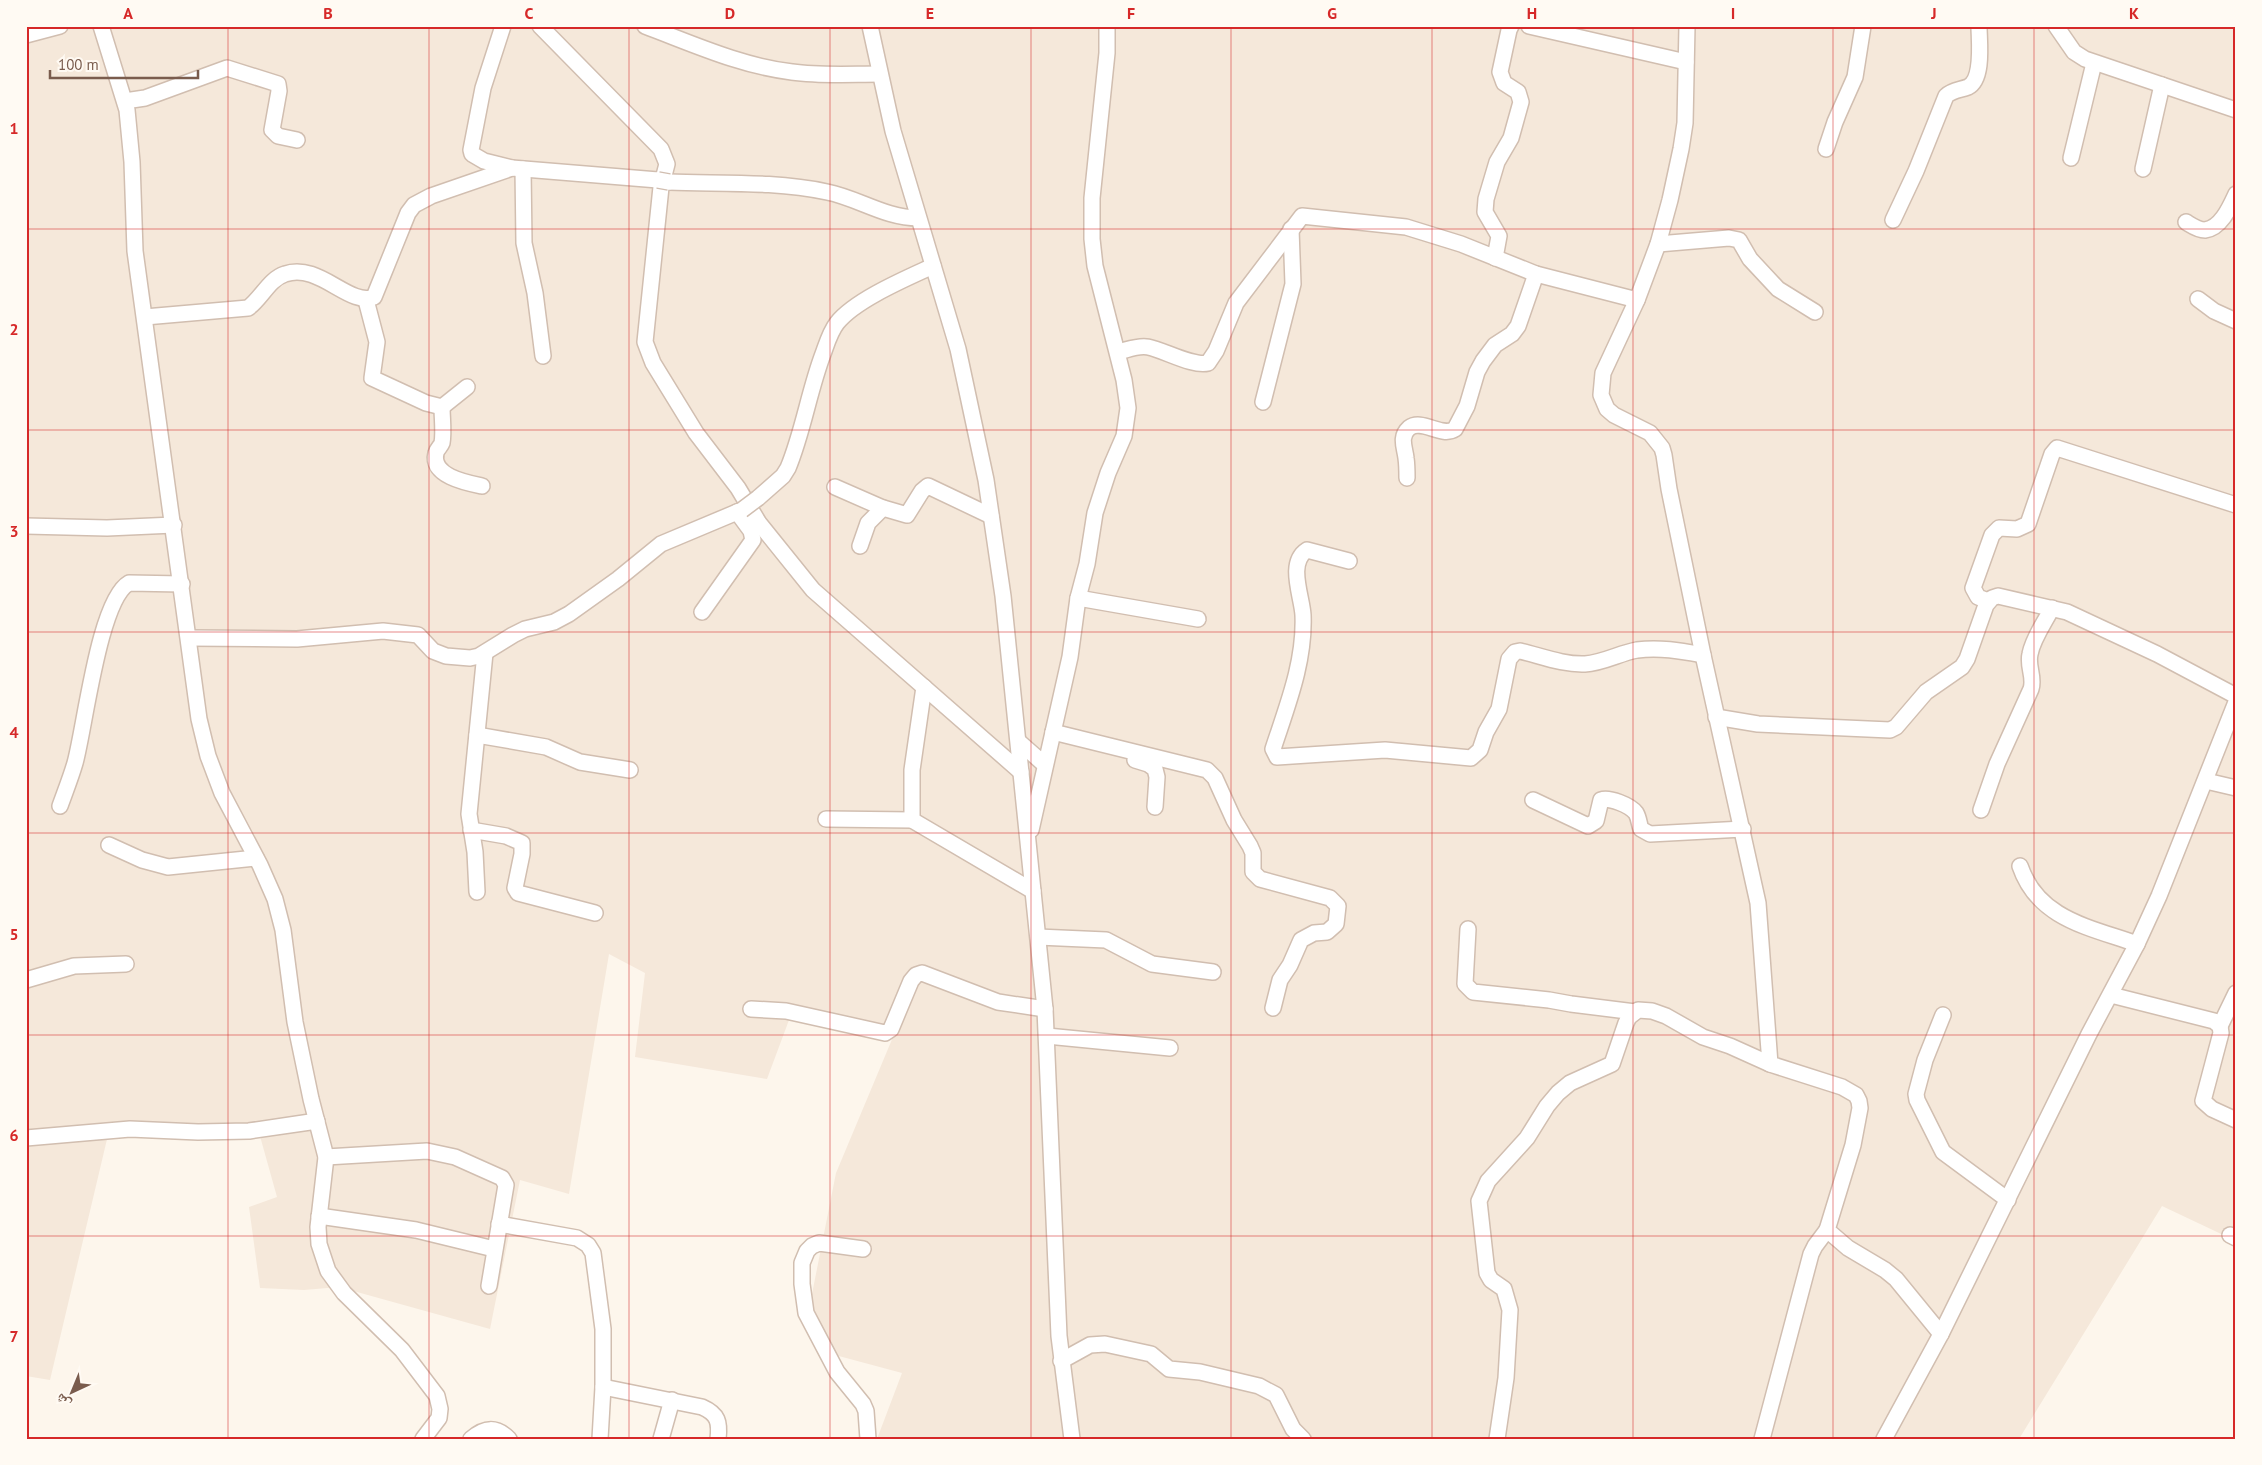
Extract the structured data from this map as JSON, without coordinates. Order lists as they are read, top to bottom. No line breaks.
{"scale_bar":"100 m","north":"bottom left","grid":{"columns":["A","B","C","D","E","F","G","H","I","J","K"],"rows":["1","2","3","4","5","6","7"]}}
